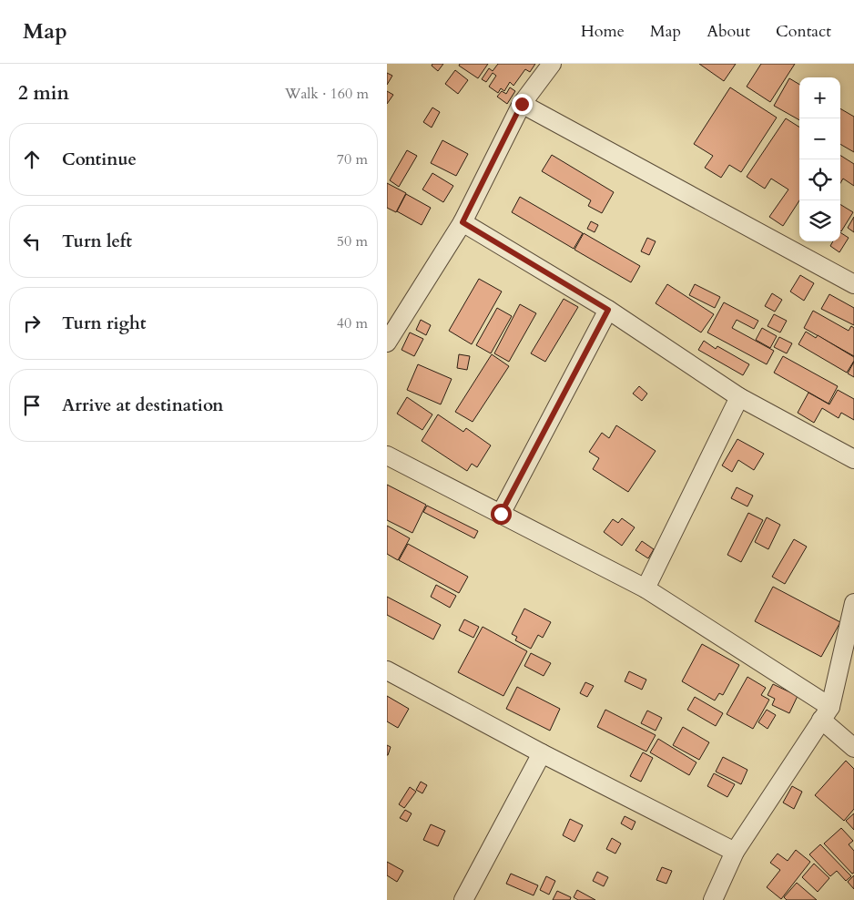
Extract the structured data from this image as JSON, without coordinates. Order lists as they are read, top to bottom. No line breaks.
{"page":{"header":"Map","nav":["Home","Map","About","Contact"],"heading":["2 min","Walk · 160 m"],"map_buttons":["+","−"],"list":[["Continue","70 m"],["Turn left","50 m"],["Turn right","40 m"],"Arrive at destination"]}}
